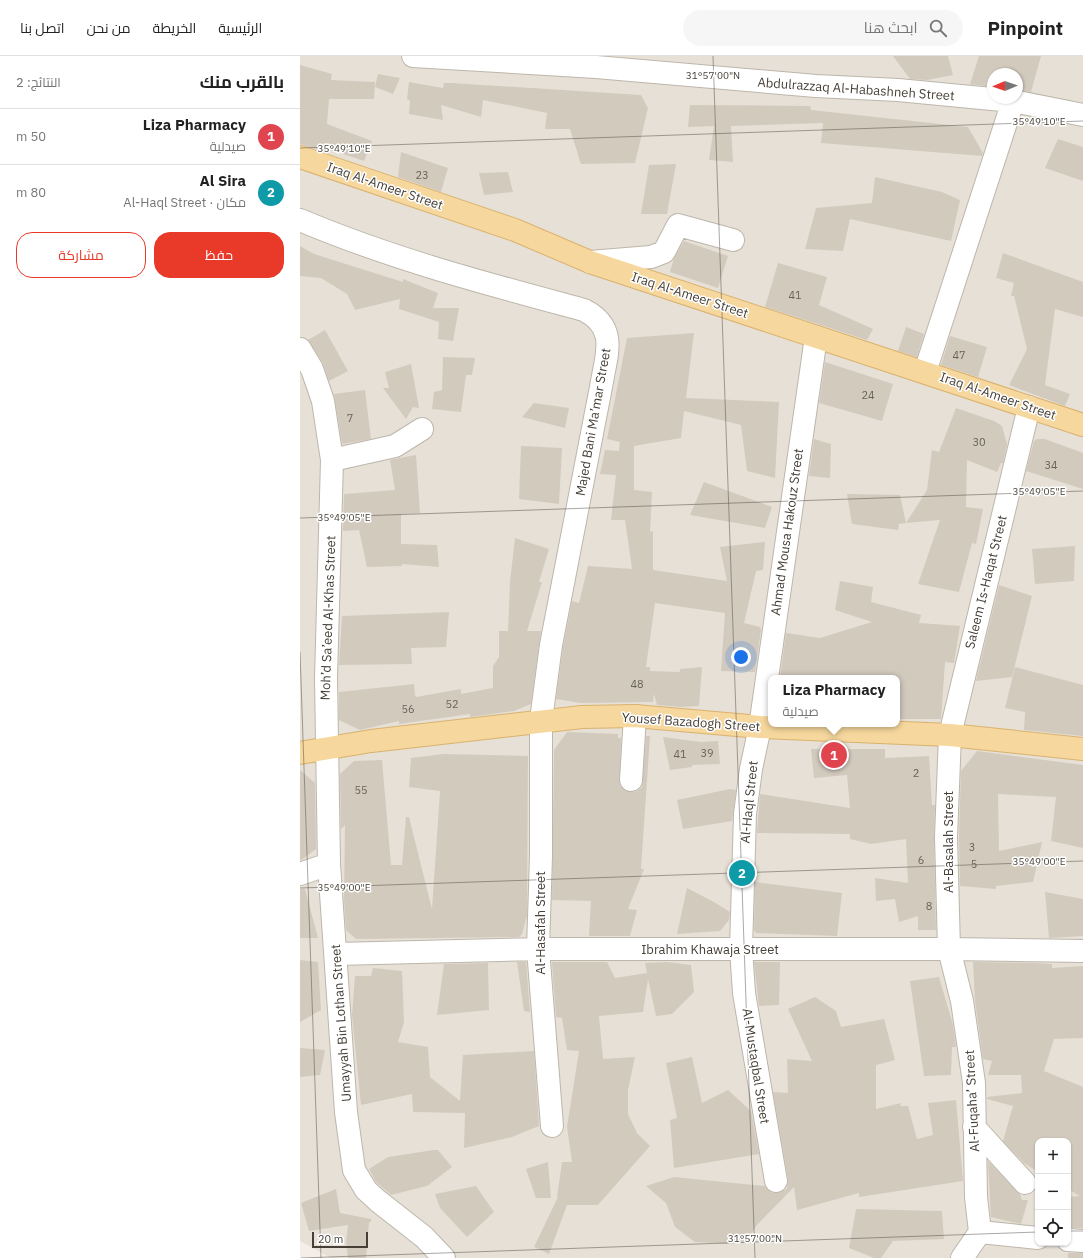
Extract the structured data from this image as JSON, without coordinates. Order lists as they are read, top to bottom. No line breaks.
{"streets":{"main road":["Iraq Al-Ameer Street","Yousef Bazadogh Street"],"street":["Abdulrazzaq Al-Habashneh Street","Majed Bani Ma’mar Street","Ahmad Mousa Hakouz Street","Saleem Is-Haqat Street","Moh’d Sa’eed Al-Khas Street","Al-Haql Street","Al-Basalah Street","Al-Hasafah Street","Ibrahim Khawaja Street","Umayyah Bin Lothan Street","Al-Mustaqbal Street","Al-Fuqaha’ Street"]},"crossings":[["Iraq Al-Ameer Street","Ahmad Mousa Hakouz Street"],["Iraq Al-Ameer Street","Saleem Is-Haqat Street"],["Majed Bani Ma’mar Street","Yousef Bazadogh Street"],["Majed Bani Ma’mar Street","Al-Hasafah Street"],["Ahmad Mousa Hakouz Street","Yousef Bazadogh Street"],["Ahmad Mousa Hakouz Street","Al-Haql Street"],["Saleem Is-Haqat Street","Yousef Bazadogh Street"],["Saleem Is-Haqat Street","Al-Basalah Street"],["Moh’d Sa’eed Al-Khas Street","Yousef Bazadogh Street"],["Moh’d Sa’eed Al-Khas Street","Umayyah Bin Lothan Street"],["Yousef Bazadogh Street","Al-Haql Street"],["Yousef Bazadogh Street","Al-Basalah Street"],["Yousef Bazadogh Street","Al-Hasafah Street"],["Yousef Bazadogh Street","Umayyah Bin Lothan Street"],["Al-Haql Street","Ibrahim Khawaja Street"],["Al-Haql Street","Al-Mustaqbal Street"],["Al-Basalah Street","Ibrahim Khawaja Street"],["Al-Basalah Street","Al-Fuqaha’ Street"],["Al-Hasafah Street","Ibrahim Khawaja Street"],["Ibrahim Khawaja Street","Umayyah Bin Lothan Street"],["Ibrahim Khawaja Street","Al-Mustaqbal Street"],["Ibrahim Khawaja Street","Al-Fuqaha’ Street"]],"house_numbers":["23","41","47","24","7","30","34","48","52","56","39","41","2","55","3","6","5","8"],"scale_bar":"20 m","north":"left","page":{"header":"Pinpoint","search":"ابحث هنا","nav":["الرئيسية","الخريطة","من نحن","اتصل بنا"],"heading":["بالقرب منك","النتائج: 2"],"list":[{"mark":"1","name":"Liza Pharmacy","note":"صيدلية","value":"50 m"},{"mark":"2","name":"Al Sira","note":"مكان · Al-Haql Street","value":"80 m"}],"buttons":["حفظ","مشاركة"],"popup":["Liza Pharmacy","صيدلية"],"pins":["1","2"],"map_buttons":["+","−"],"scale":"20 m"},"coordinates":["31°57'00\"N","35°49'10\"E","35°49'05\"E","35°49'00\"E"]}
